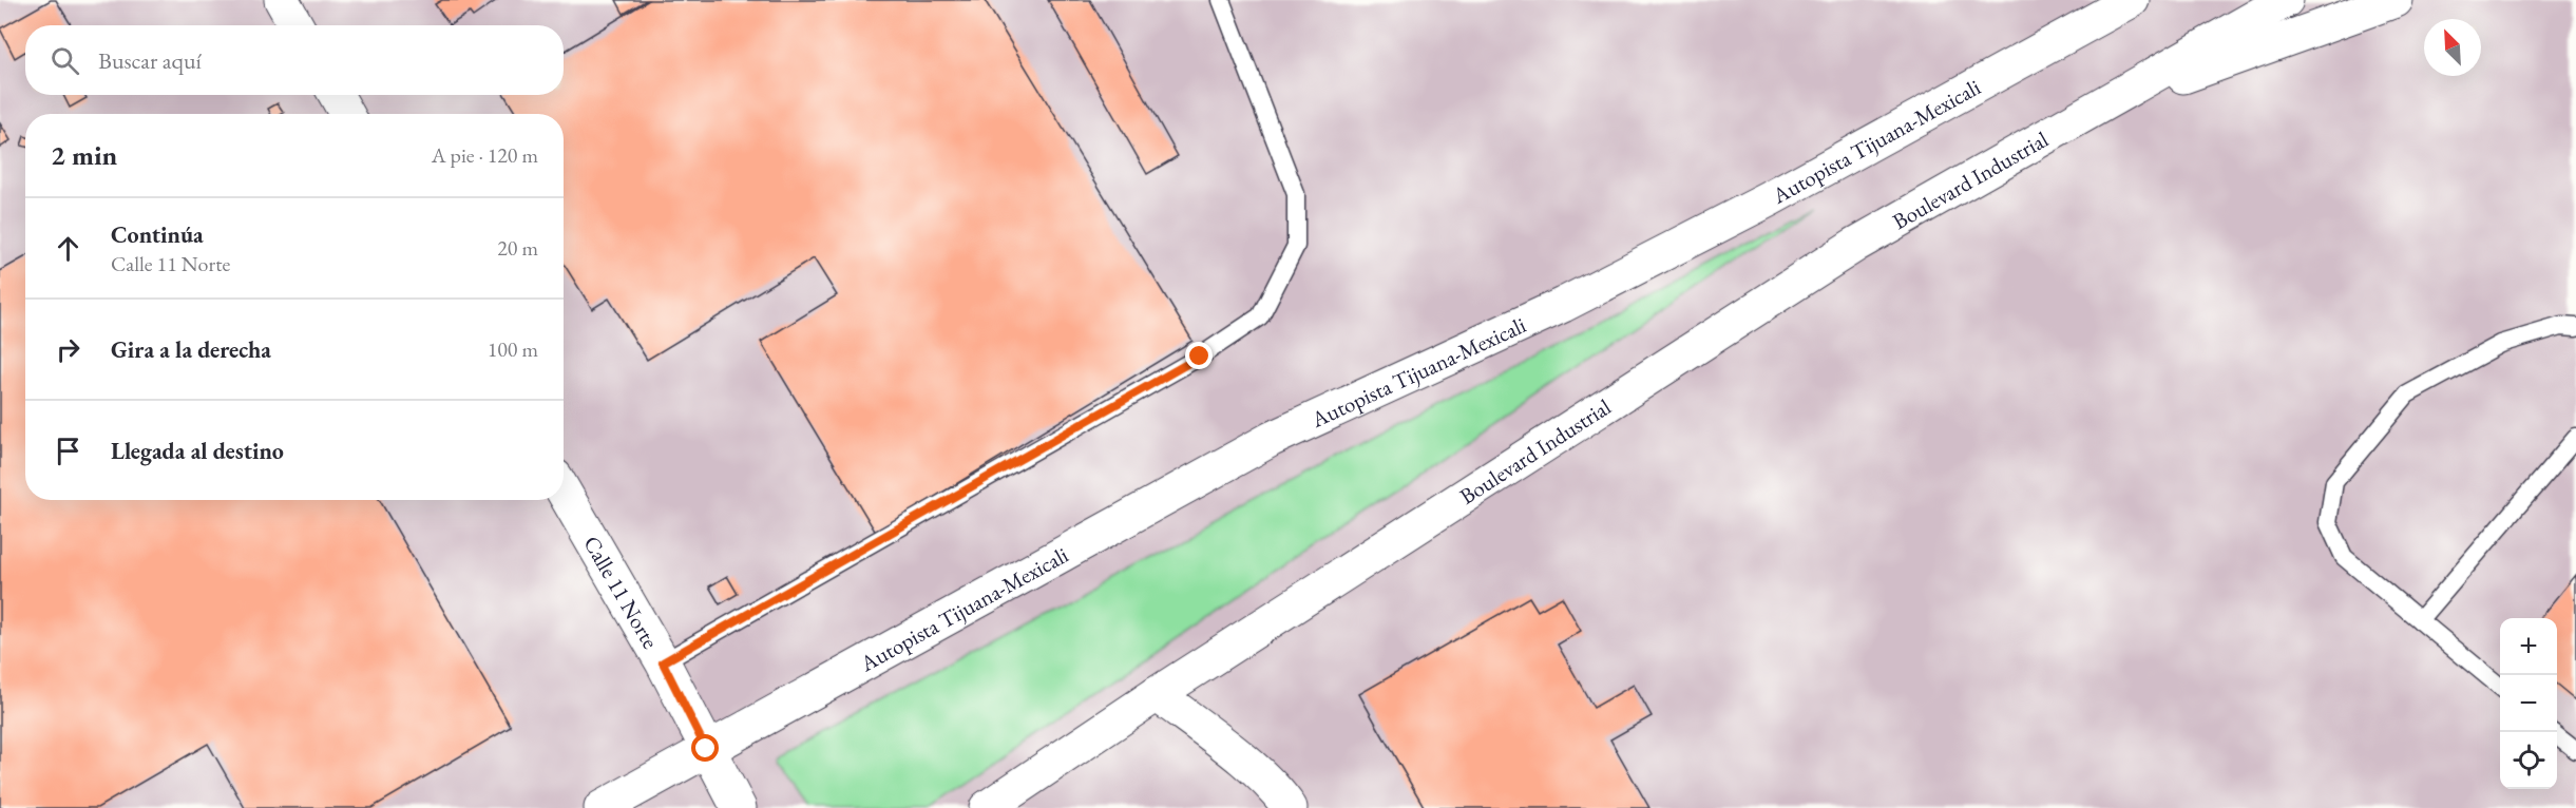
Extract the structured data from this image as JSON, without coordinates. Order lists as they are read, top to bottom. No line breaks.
{"streets":{"main road":["Autopista Tijuana-Mexicali","Boulevard Industrial","Calle 11 Norte"]},"crossings":[["Autopista Tijuana-Mexicali","Calle 11 Norte"]],"north":"top left","page":{"search":"Buscar aquí","heading":["2 min","A pie · 120 m"],"list":[["Continúa","Calle 11 Norte","20 m"],["Gira a la derecha","100 m"],"Llegada al destino"],"map_buttons":["+","−"]}}
